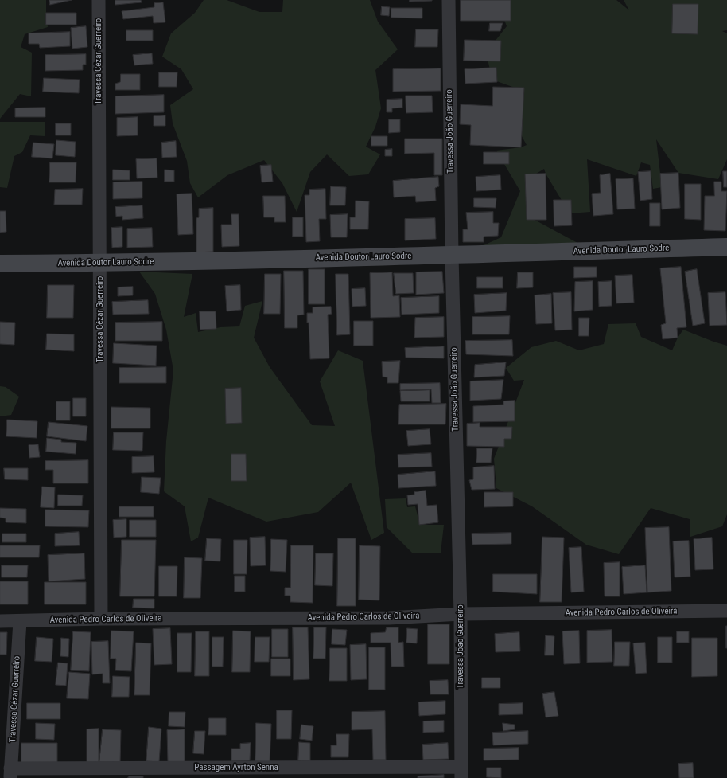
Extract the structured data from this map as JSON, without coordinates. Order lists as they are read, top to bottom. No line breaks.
{"streets":{"street":["Travessa Cézar Guerreiro","Travessa João Guerreiro","Avenida Doutor Lauro Sodre","Avenida Pedro Carlos de Oliveira","Passagem Ayrton Senna"]},"crossings":[["Travessa Cézar Guerreiro","Avenida Doutor Lauro Sodre"],["Travessa Cézar Guerreiro","Avenida Pedro Carlos de Oliveira"],["Travessa Cézar Guerreiro","Passagem Ayrton Senna"],["Travessa João Guerreiro","Avenida Doutor Lauro Sodre"],["Travessa João Guerreiro","Avenida Pedro Carlos de Oliveira"],["Travessa João Guerreiro","Passagem Ayrton Senna"]]}
